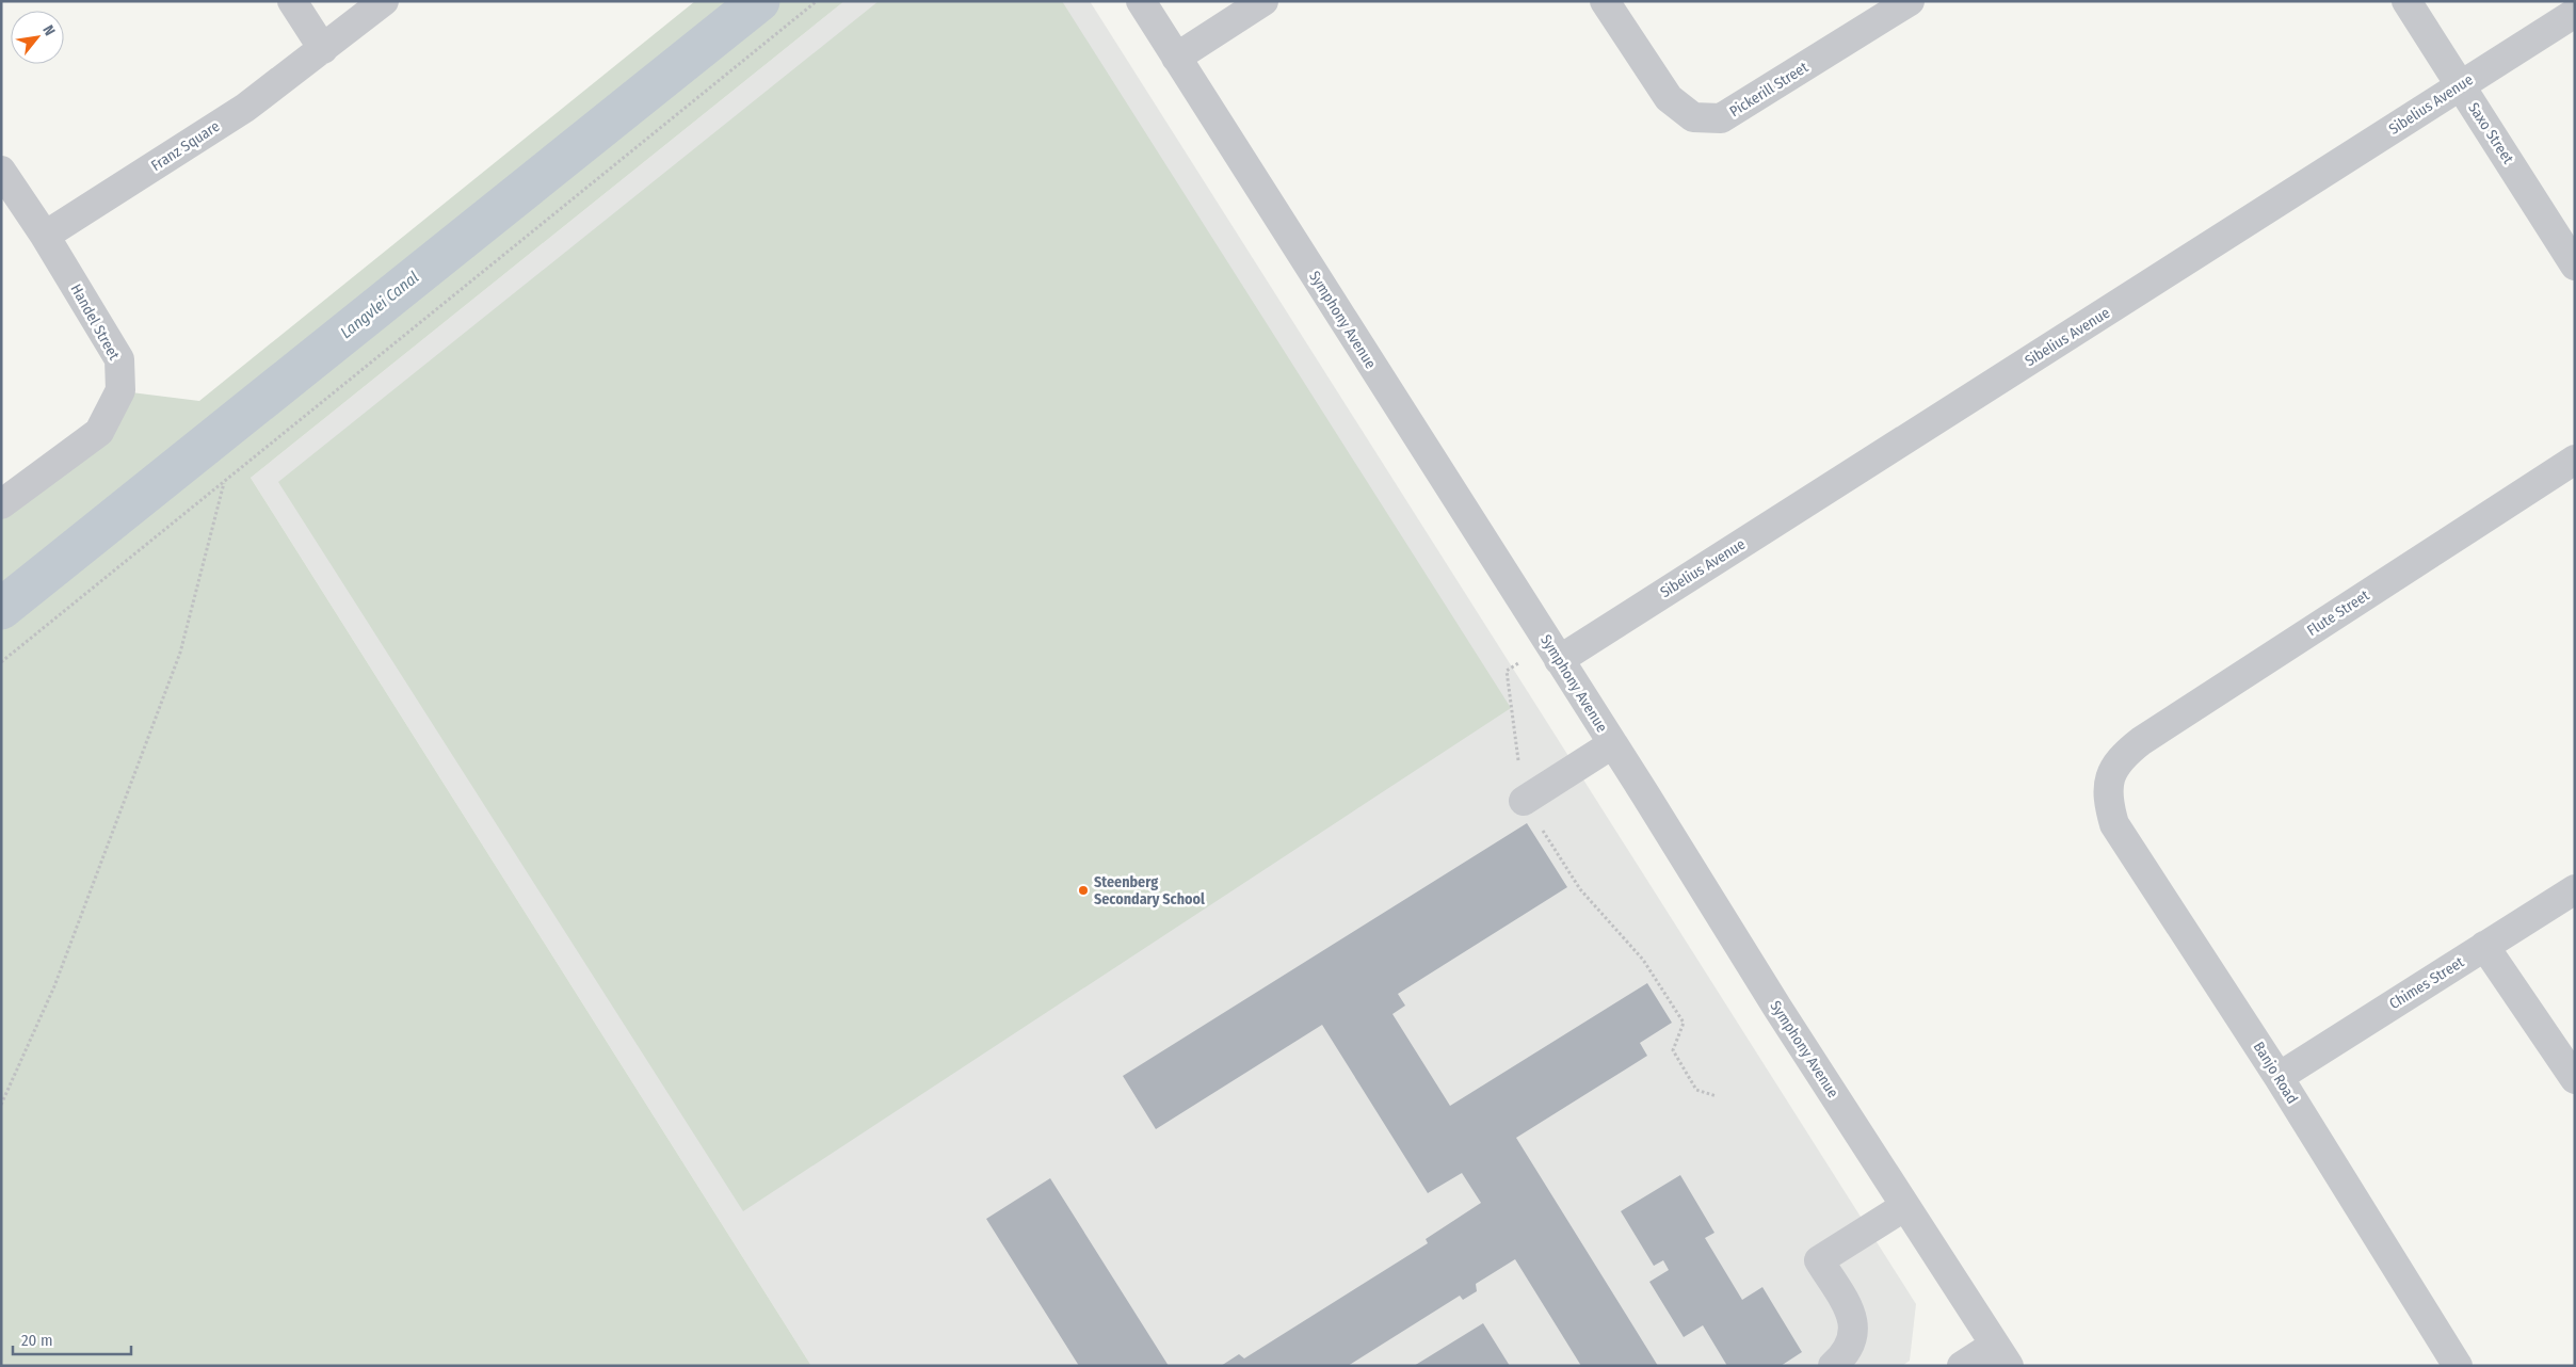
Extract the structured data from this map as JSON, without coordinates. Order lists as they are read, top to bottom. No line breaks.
{"streets":{"street":["Pickerill Street","Sibelius Avenue","Saxo Street","Franz Square","Symphony Avenue","Handel Street","Flute Street","Chimes Street","Banjo Road"]},"crossings":[["Sibelius Avenue","Saxo Street"],["Sibelius Avenue","Symphony Avenue"],["Franz Square","Handel Street"],["Flute Street","Banjo Road"],["Chimes Street","Banjo Road"]],"water":["Langvlei Canal"],"places":["Steenberg Secondary School"],"scale_bar":"20 m","north":"top right"}
